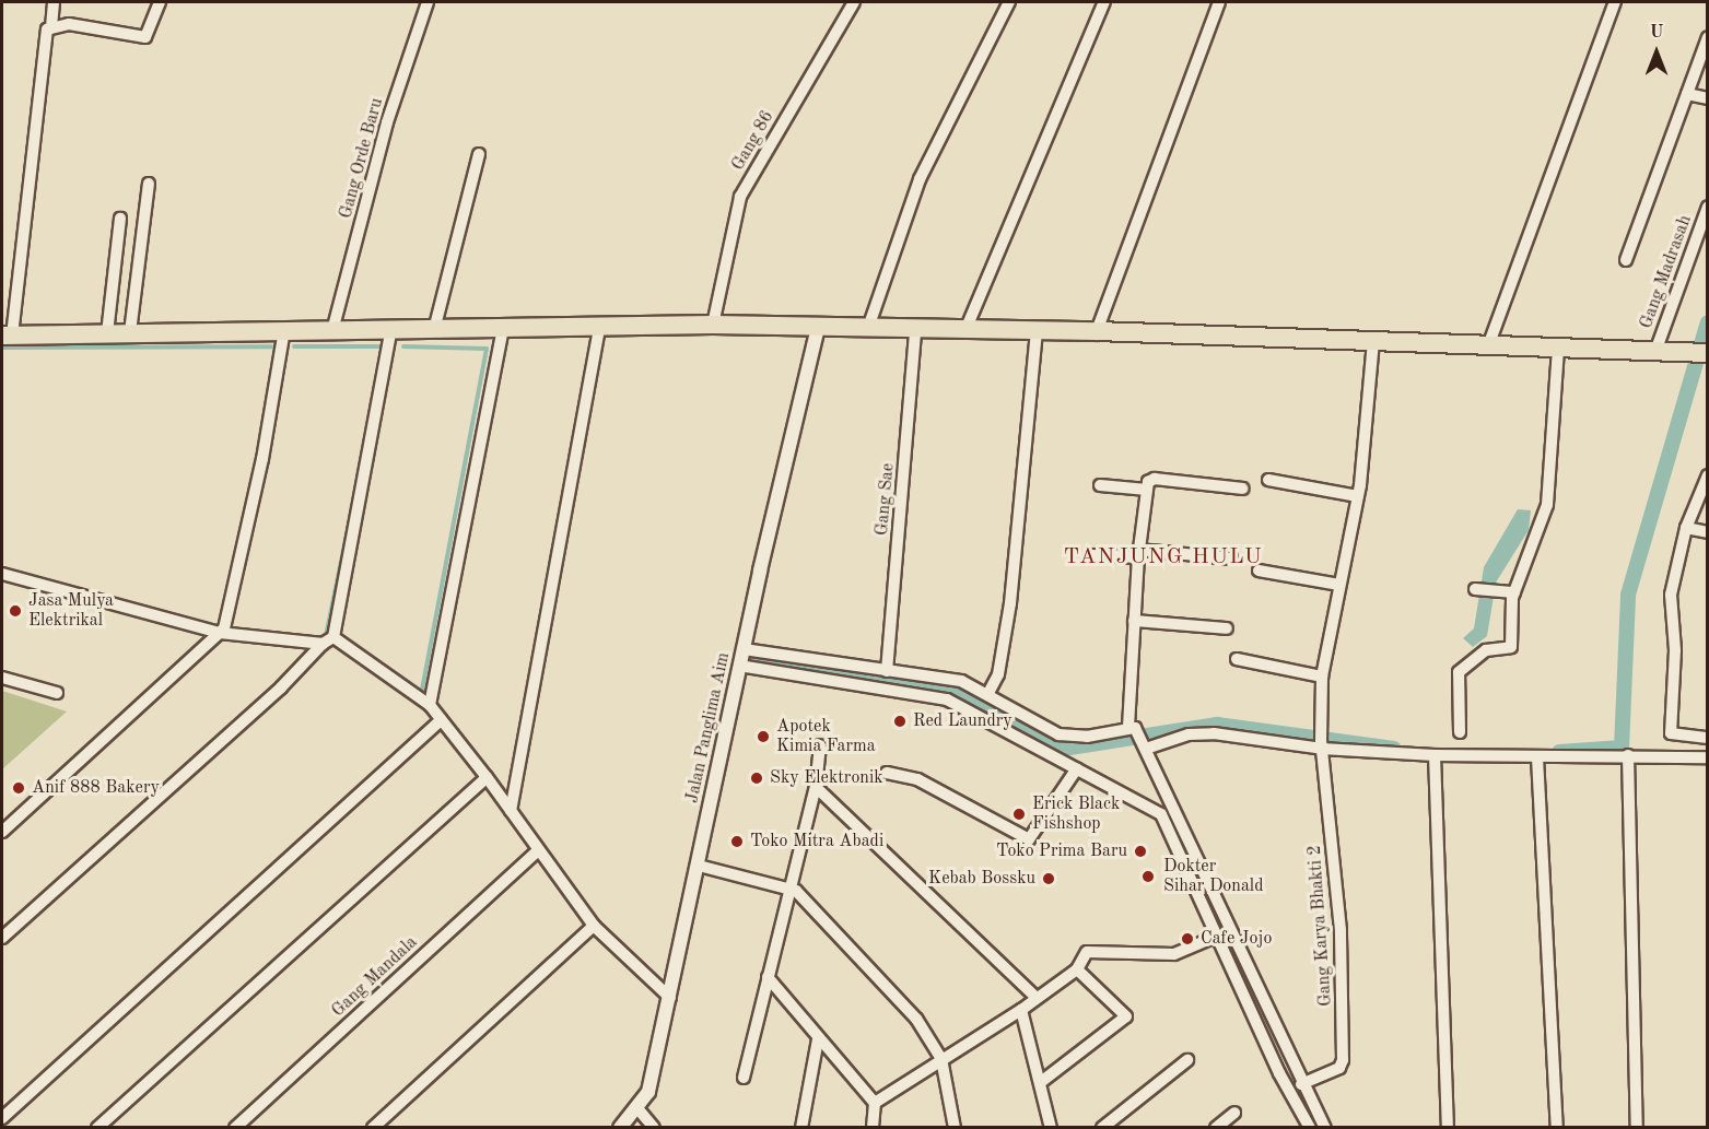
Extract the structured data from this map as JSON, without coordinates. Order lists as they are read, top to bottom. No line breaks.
{"streets":{"street":["Gang 86","Gang Orde Baru","Gang Madrasah","Gang Sae","Jalan Panglima Aim","Gang Karya Bhakti 2","Gang Mandala"]},"districts":["TANJUNG HULU"],"places":["Jasa Mulya Elektrikal","Red Laundry","Apotek Kimia Farma","Sky Elektronik","Anif 888 Bakery","Erick Black Fishshop","Toko Mitra Abadi","Toko Prima Baru","Dokter Sihar Donald","Kebab Bossku","Cafe Jojo"],"north":"top"}
